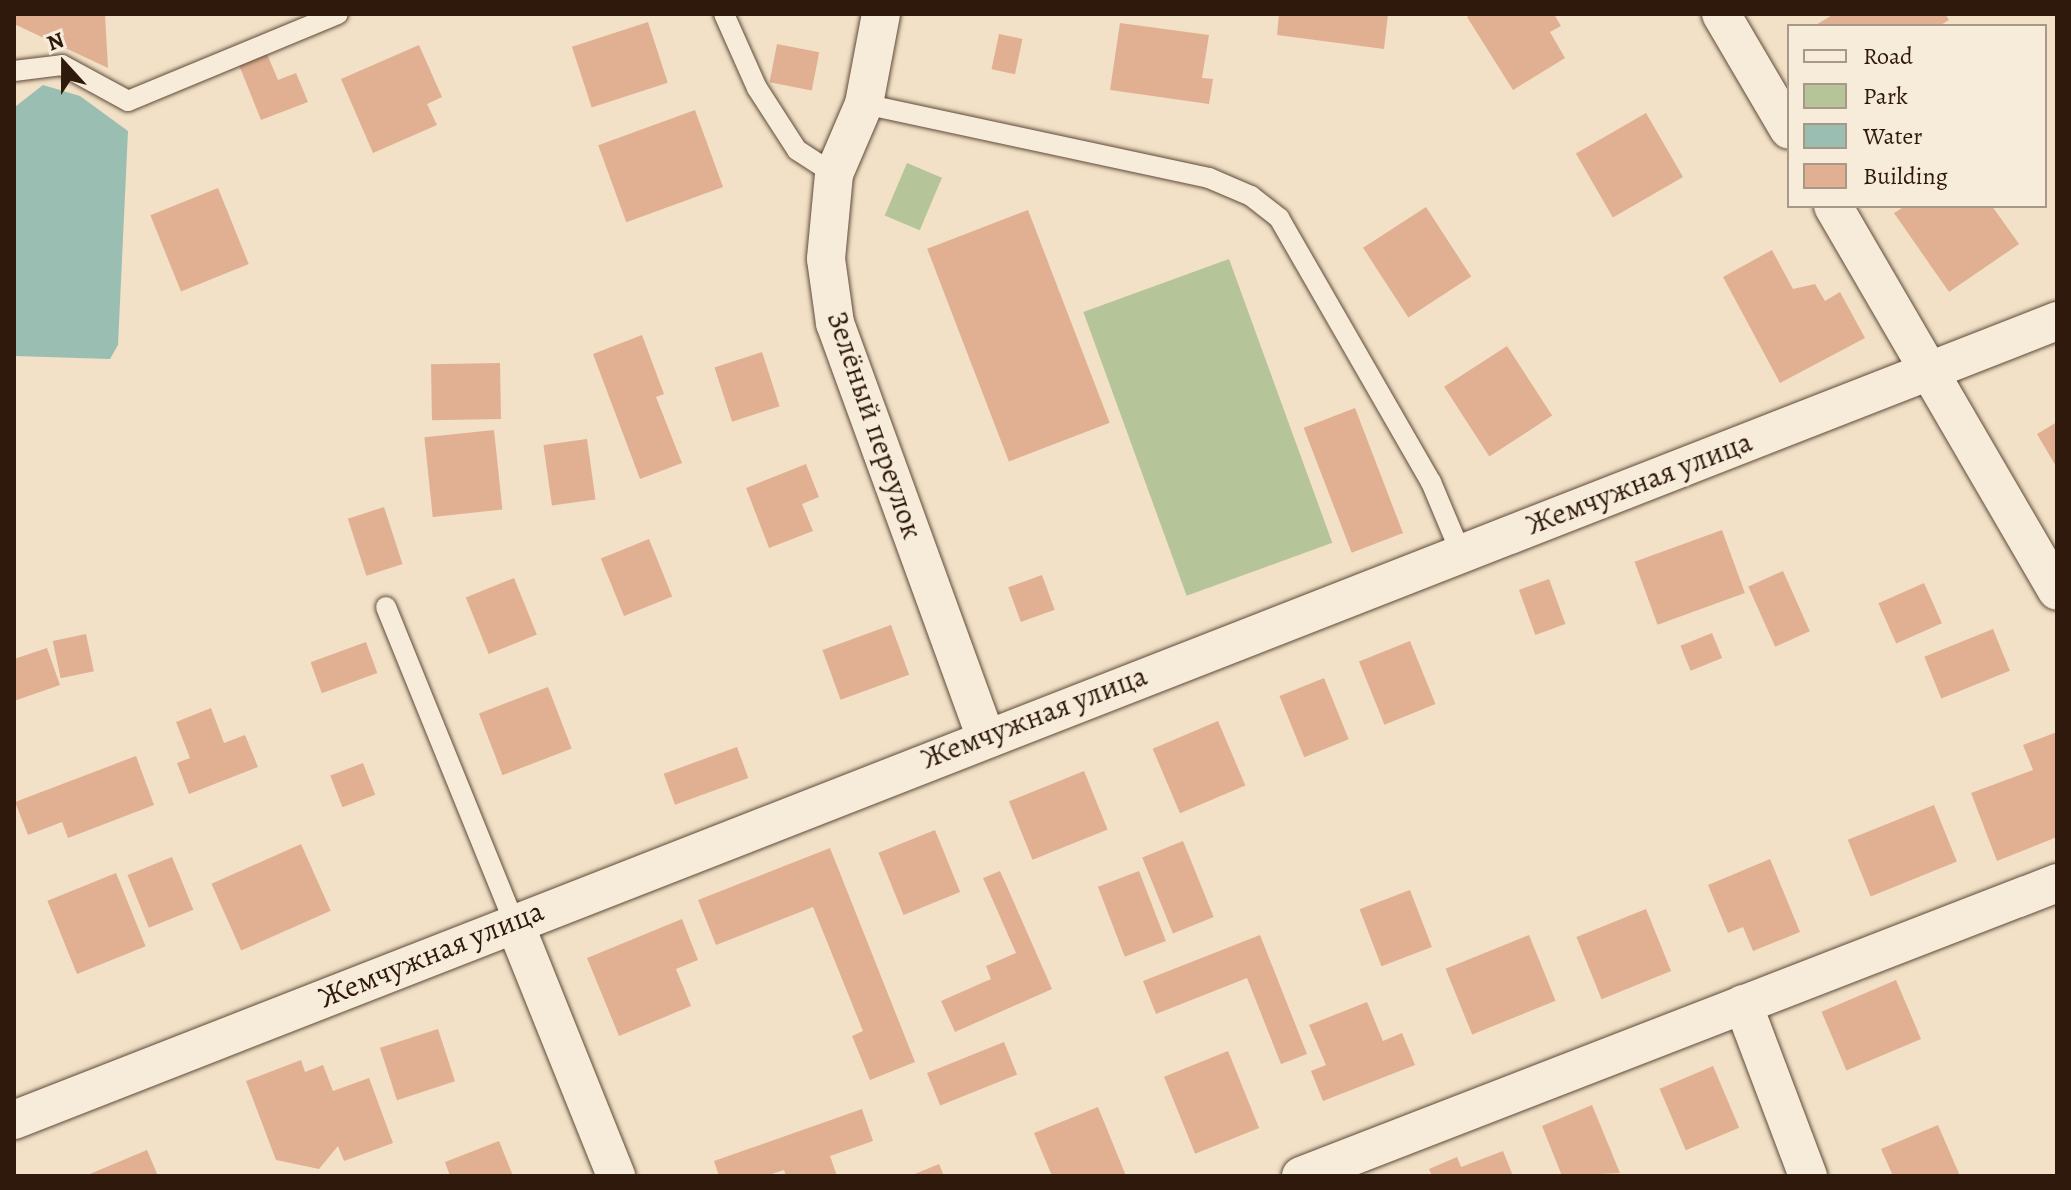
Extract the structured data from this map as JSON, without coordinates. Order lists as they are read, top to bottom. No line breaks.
{"streets":{"street":["Зелёный переулок","Жемчужная улица"]},"crossings":[["Зелёный переулок","Жемчужная улица"]],"legend":["Road","Park","Water","Building"],"north":"top"}
